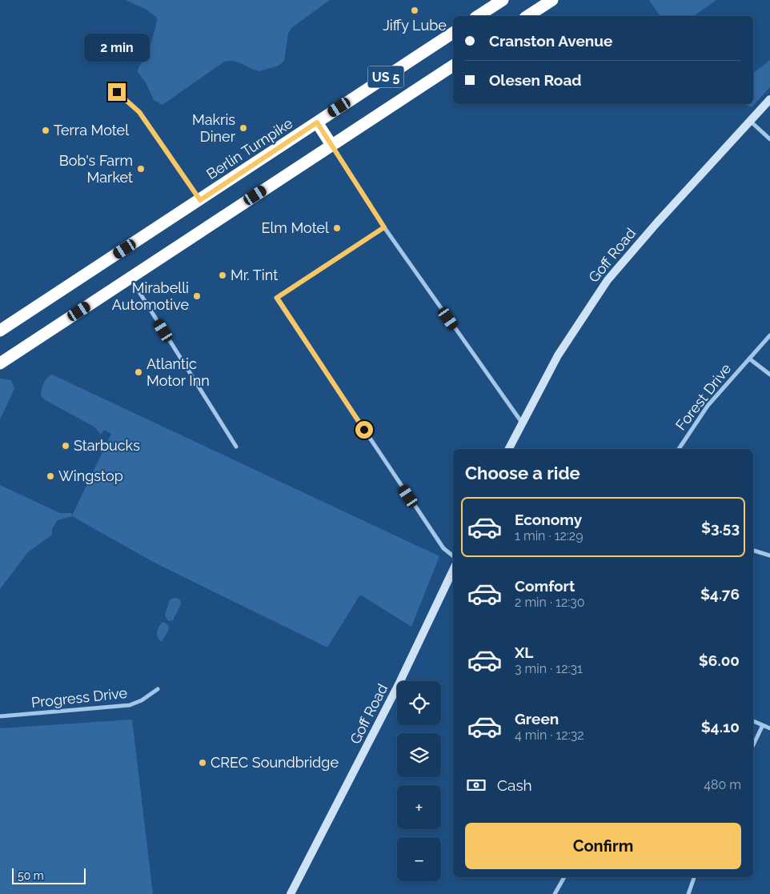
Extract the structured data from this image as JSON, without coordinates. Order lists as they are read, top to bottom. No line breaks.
{"streets":{"highway":["US 5","Berlin Turnpike"],"street":["Goff Road","Forest Drive","Progress Drive"]},"places":["Jiffy Lube","Makris Diner","Terra Motel","Bob's Farm Market","Elm Motel","Mr. Tint","Mirabelli Automotive","Atlantic Motor Inn","Starbucks","Wingstop","CREC Soundbridge"],"scale_bar":"50 m","page":{"banner":["Cranston Avenue","Olesen Road"],"bubble":"2 min","heading":"Choose a ride","list":[{"name":"Economy","note":"1 min · 12:29","value":"$3.53"},{"name":"Comfort","note":"2 min · 12:30","value":"$4.76"},{"name":"XL","note":"3 min · 12:31","value":"$6.00"},{"name":"Green","note":"4 min · 12:32","value":"$4.10"}],"map_buttons":["+","−"],"pay":["Cash","480 m"],"buttons":"Confirm","scale":"50 m"}}
